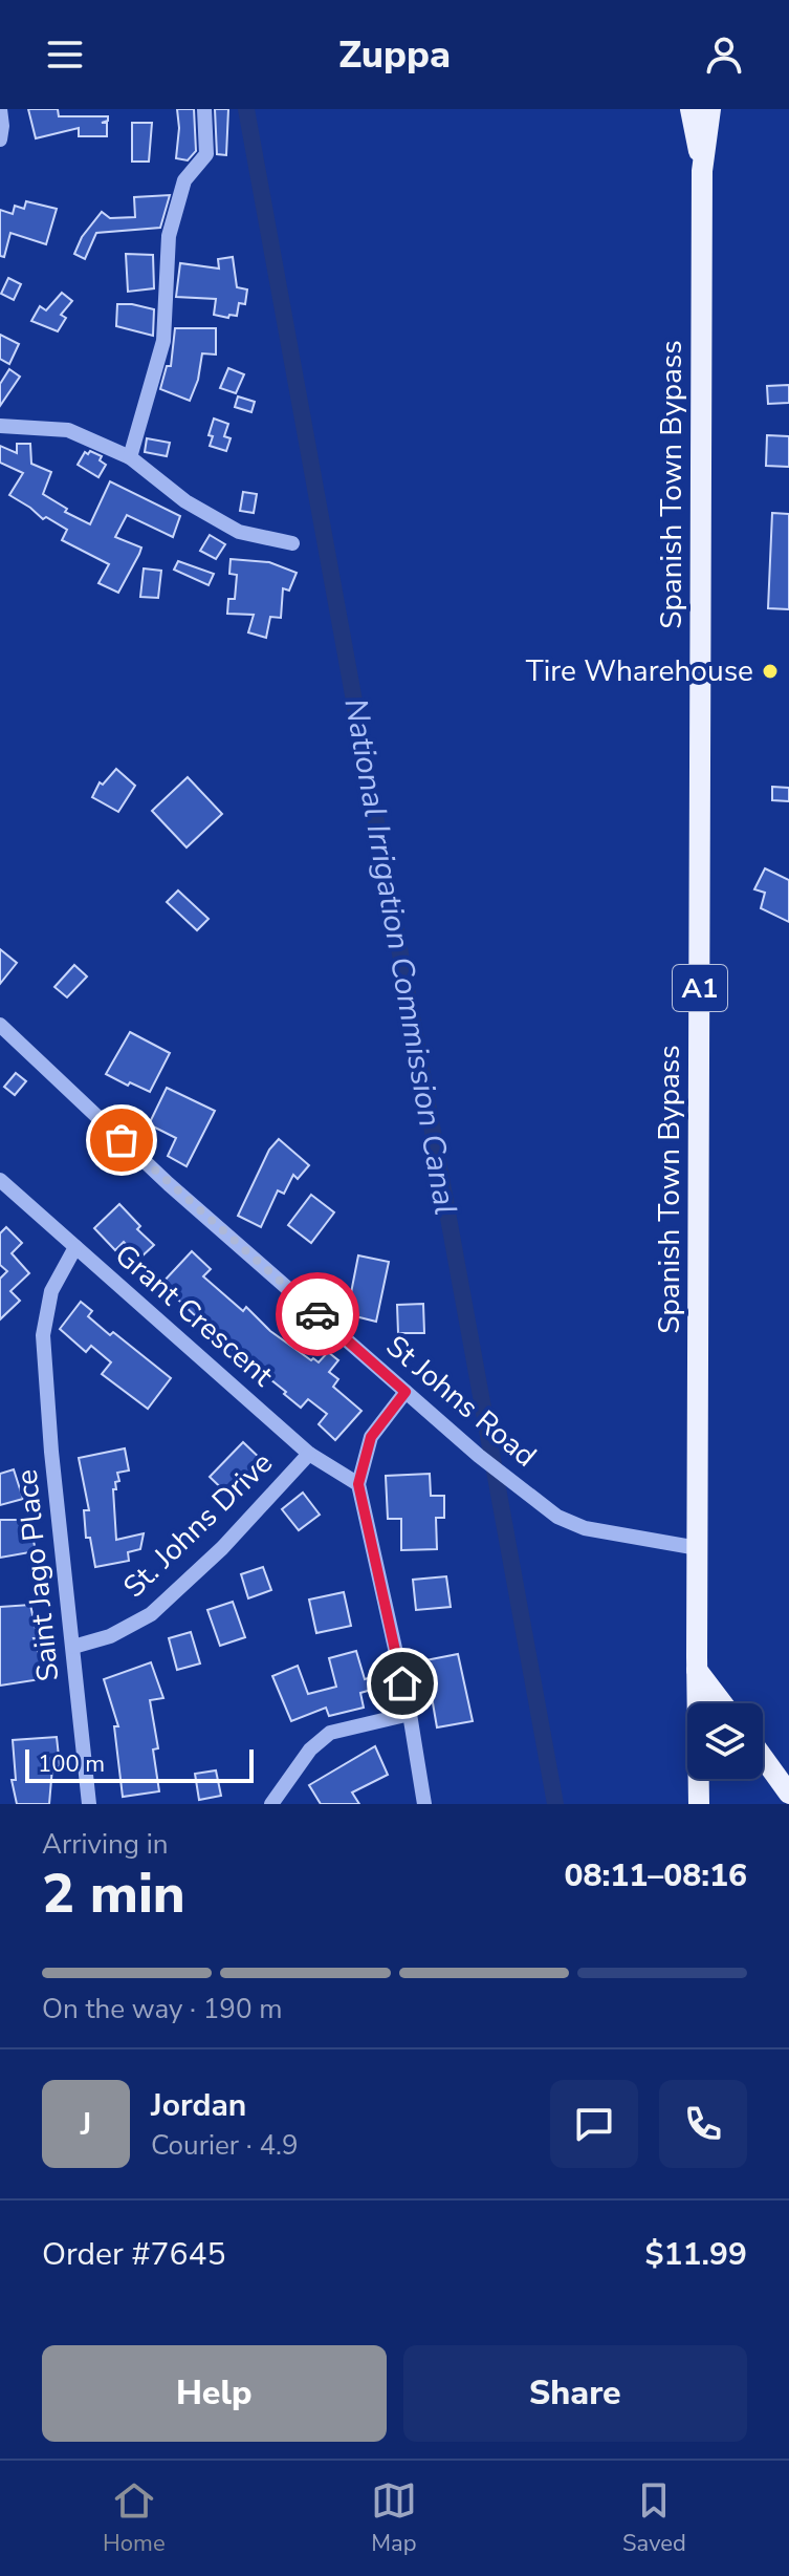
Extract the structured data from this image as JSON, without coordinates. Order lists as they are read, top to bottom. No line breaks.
{"streets":{"main road":["Spanish Town Bypass","A1"],"street":["Grant Crescent","St Johns Road","St. Johns Drive","Saint Jago Place"]},"crossings":[["Spanish Town Bypass","St Johns Road"],["Grant Crescent","St. Johns Drive"],["Grant Crescent","Saint Jago Place"],["St. Johns Drive","Saint Jago Place"]],"water":["National Irrigation Commission Canal"],"places":["Tire Wharehouse"],"scale_bar":"100 m","page":{"header":"Zuppa","scale":"100 m","heading":["2 min","Arriving in","08:11–08:16"],"panel":["Jordan","Courier · 4.9","Order #7645","$11.99"],"bar":"On the way · 190 m","round":"J","buttons":["Help","Share"],"tabs":["Home","Map","Saved"]}}
